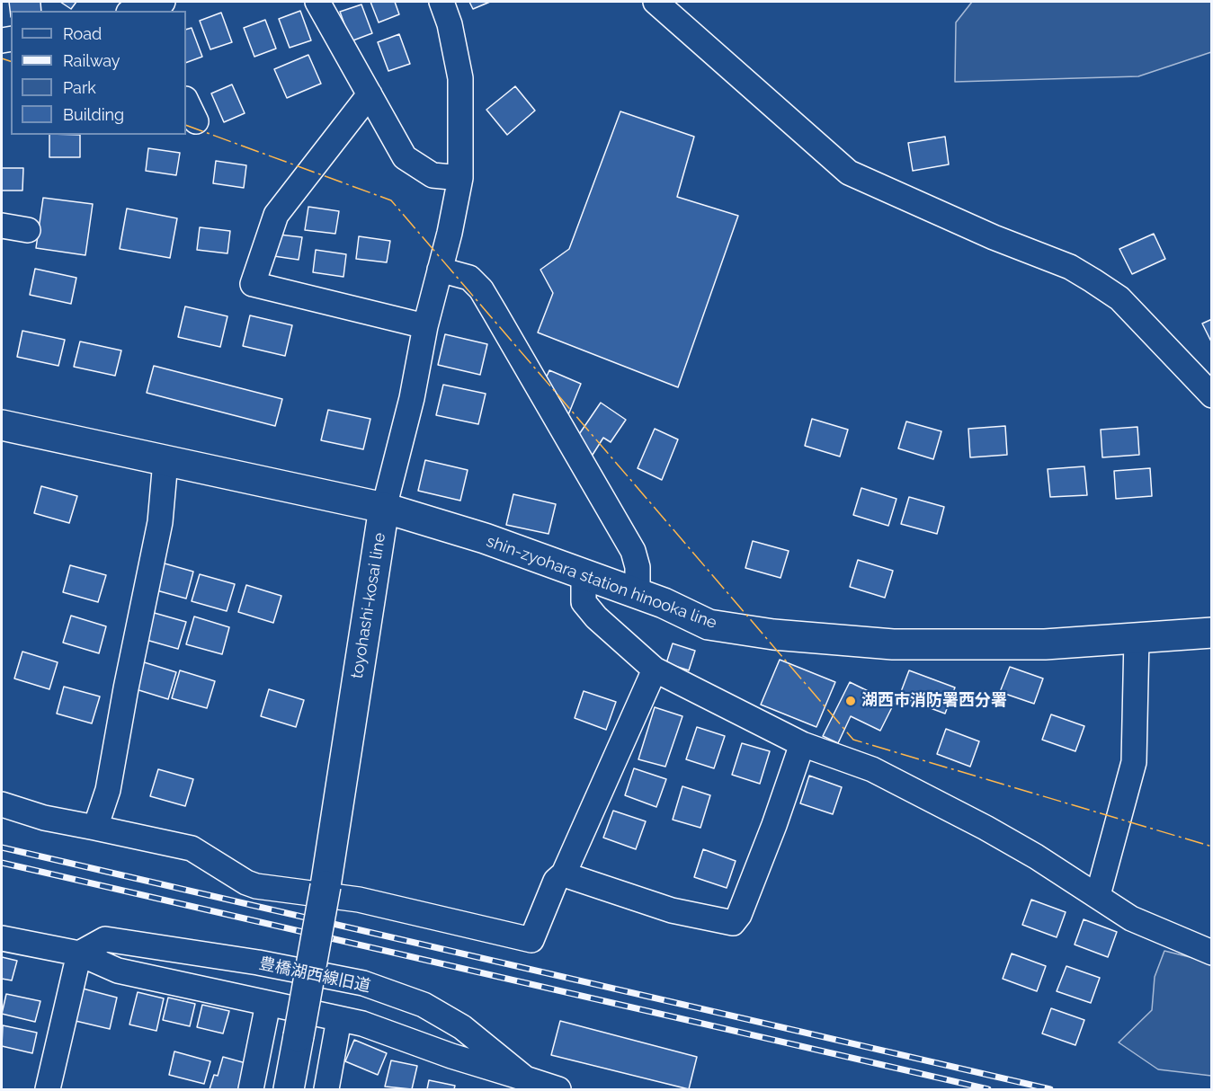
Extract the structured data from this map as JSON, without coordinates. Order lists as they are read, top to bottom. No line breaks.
{"streets":{"main road":["shin-zyohara station hinooka line","toyohashi-kosai line"],"street":["豊橋湖西線旧道"]},"crossings":[["shin-zyohara station hinooka line","toyohashi-kosai line"]],"places":["湖西市消防署西分署"],"legend":["Road","Railway","Park","Building"]}
